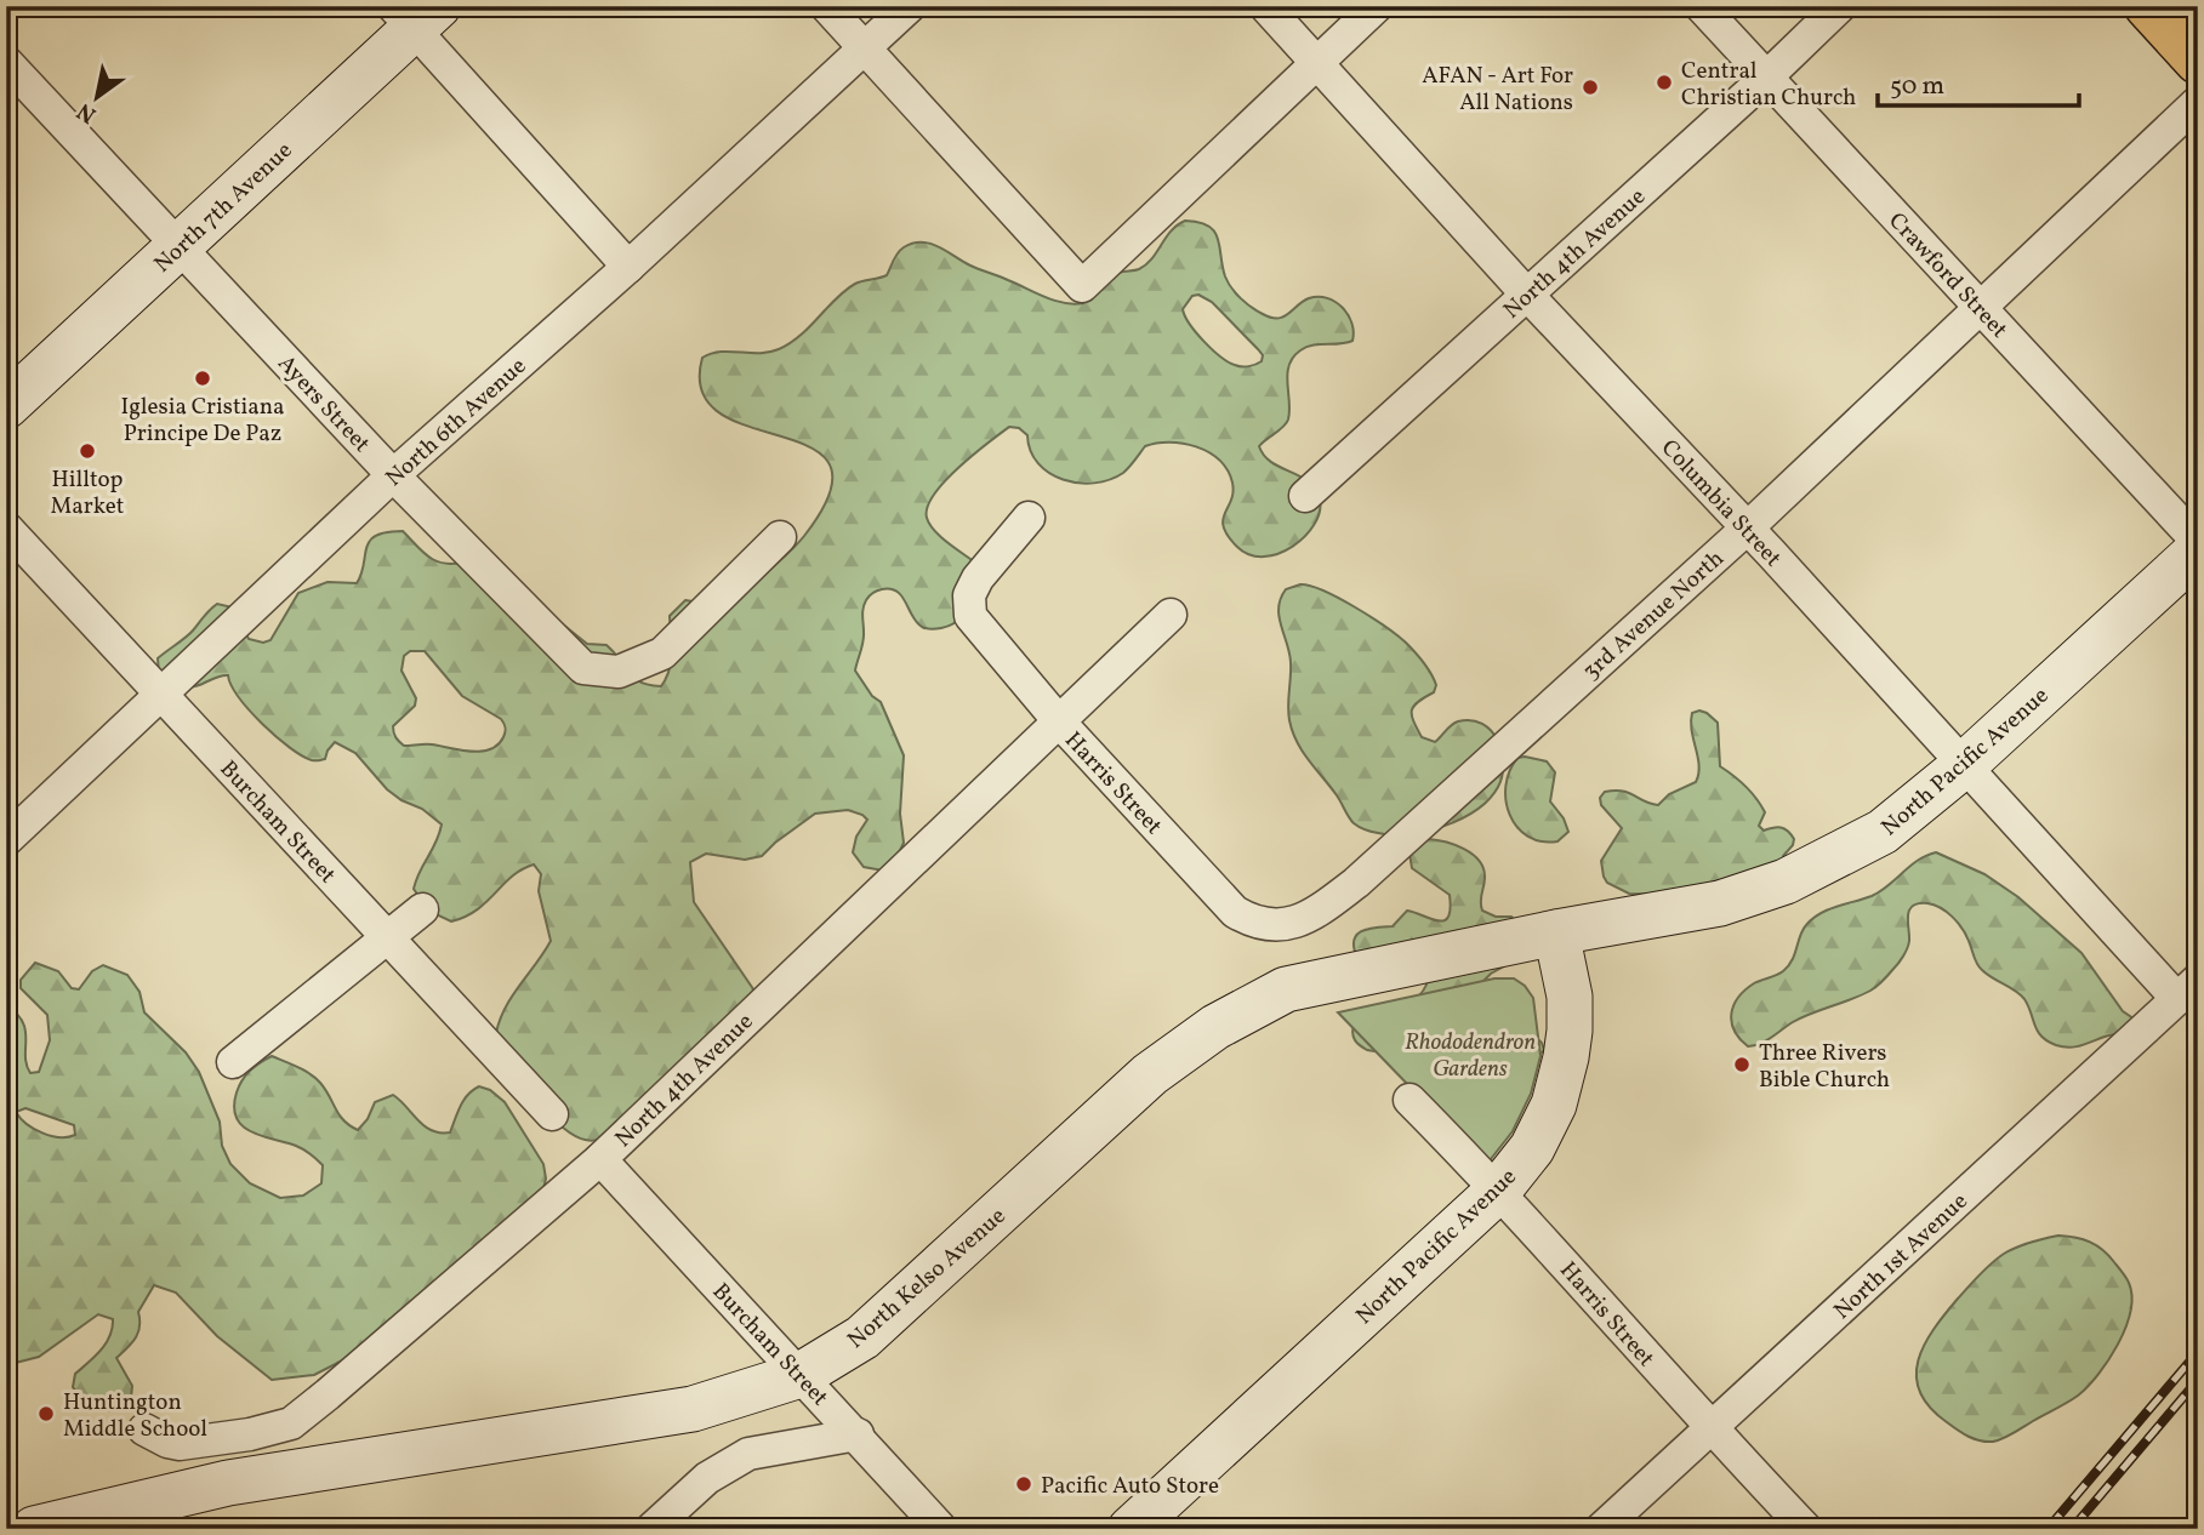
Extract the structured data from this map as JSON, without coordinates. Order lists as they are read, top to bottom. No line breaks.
{"streets":{"street":["North 7th Avenue","North 4th Avenue","Crawford Street","Ayers Street","North 6th Avenue","Columbia Street","3rd Avenue North","North Pacific Avenue","Harris Street","Burcham Street","North 1st Avenue","North Kelso Avenue"]},"crossings":[["North 7th Avenue","Ayers Street"],["North 4th Avenue","Crawford Street"],["North 4th Avenue","Columbia Street"],["North 4th Avenue","Harris Street"],["North 4th Avenue","Burcham Street"],["Crawford Street","3rd Avenue North"],["Ayers Street","North 6th Avenue"],["North 6th Avenue","Burcham Street"],["Columbia Street","3rd Avenue North"],["Columbia Street","North Pacific Avenue"],["Columbia Street","North 1st Avenue"],["3rd Avenue North","Harris Street"],["North Pacific Avenue","Harris Street"],["North Pacific Avenue","North Kelso Avenue"],["Harris Street","North 1st Avenue"],["Burcham Street","North Kelso Avenue"]],"parks":["Rhododendron Gardens"],"places":["Central Christian Church","AFAN - Art For All Nations","Iglesia Cristiana Principe De Paz","Hilltop Market","Three Rivers Bible Church","Huntington Middle School","Pacific Auto Store"],"scale_bar":"50 m","north":"bottom left"}
